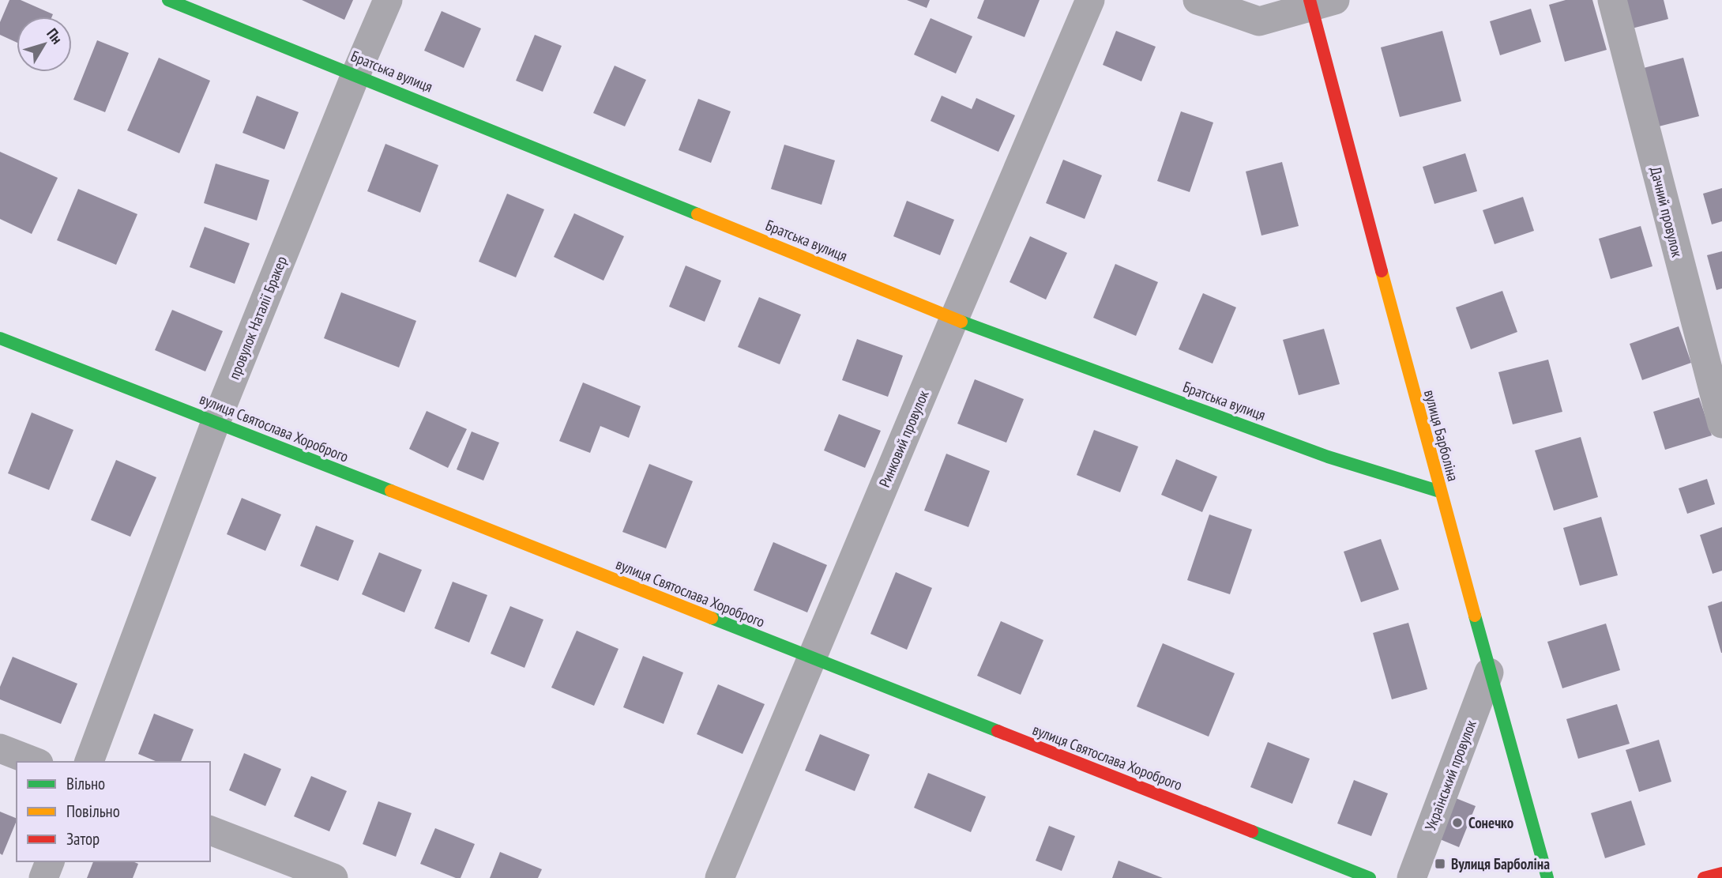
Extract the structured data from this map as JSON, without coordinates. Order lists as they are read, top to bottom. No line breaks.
{"streets":{"street":["Братська вулиця","Дачний провулок","провулок Наталії Бракер","вулиця Святослава Хороброго","вулиця Барболіна","Ринковий провулок","Український провулок"]},"crossings":[["Братська вулиця","провулок Наталії Бракер"],["Братська вулиця","вулиця Барболіна"],["Братська вулиця","Ринковий провулок"],["провулок Наталії Бракер","вулиця Святослава Хороброго"],["вулиця Святослава Хороброго","Ринковий провулок"],["вулиця Барболіна","Український провулок"]],"places":{"other":["Сонечко"],"transit":["Вулиця Барболіна"]},"legend":["Вільно","Повільно","Затор"],"north":"top right"}
